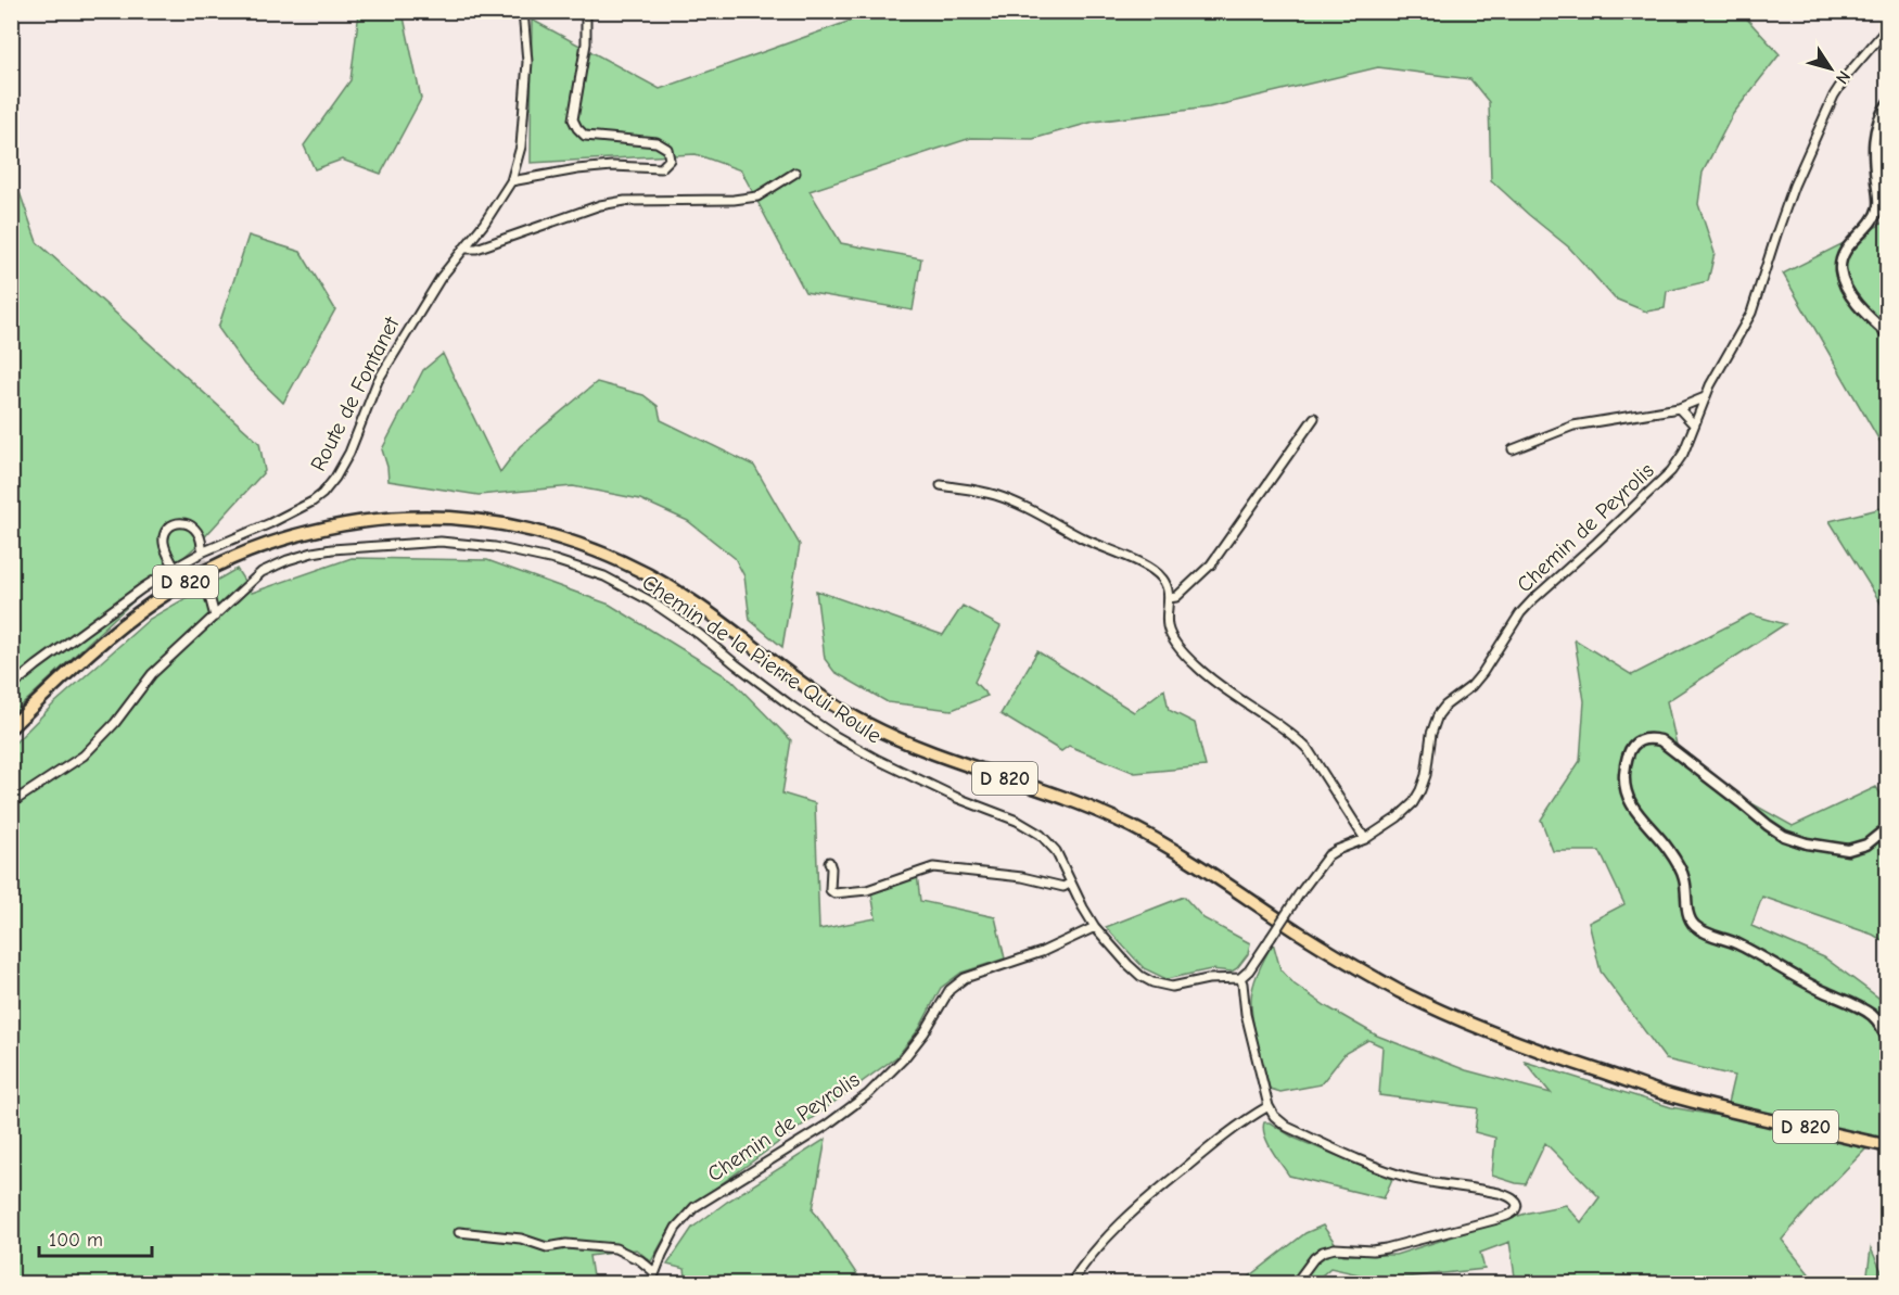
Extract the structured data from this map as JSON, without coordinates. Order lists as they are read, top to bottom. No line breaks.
{"streets":{"main road":["D 820"],"street":["Route de Fontanet","Chemin de Peyrolis","Chemin de la Pierre Qui Roule"]},"crossings":[["Chemin de Peyrolis","Chemin de la Pierre Qui Roule"]],"scale_bar":"100 m","north":"bottom right"}
